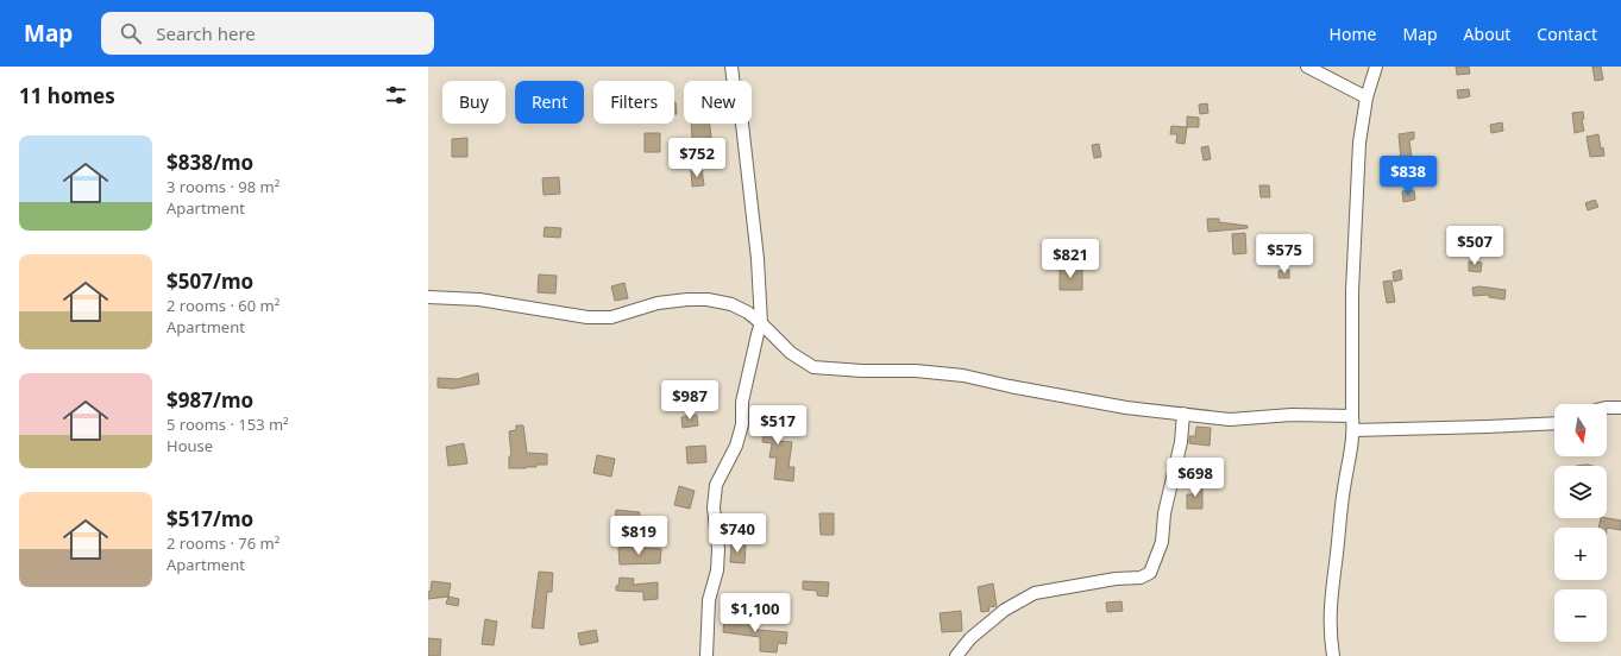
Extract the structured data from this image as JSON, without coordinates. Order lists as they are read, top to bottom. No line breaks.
{"north":"bottom","page":{"header":"Map","search":"Search here","nav":["Home","Map","About","Contact"],"heading":"11 homes","chip":["Buy","Rent","Filters","New"],"list":[{"name":"$838/mo","note":"3 rooms · 98 m² · Apartment"},{"name":"$507/mo","note":"2 rooms · 60 m² · Apartment"},{"name":"$987/mo","note":"5 rooms · 153 m² · House"},{"name":"$517/mo","note":"2 rooms · 76 m² · Apartment"}],"price":["$752","$838","$507","$575","$821","$987","$517","$698","$740","$819","$1,100"],"map_buttons":["+","−"]}}
